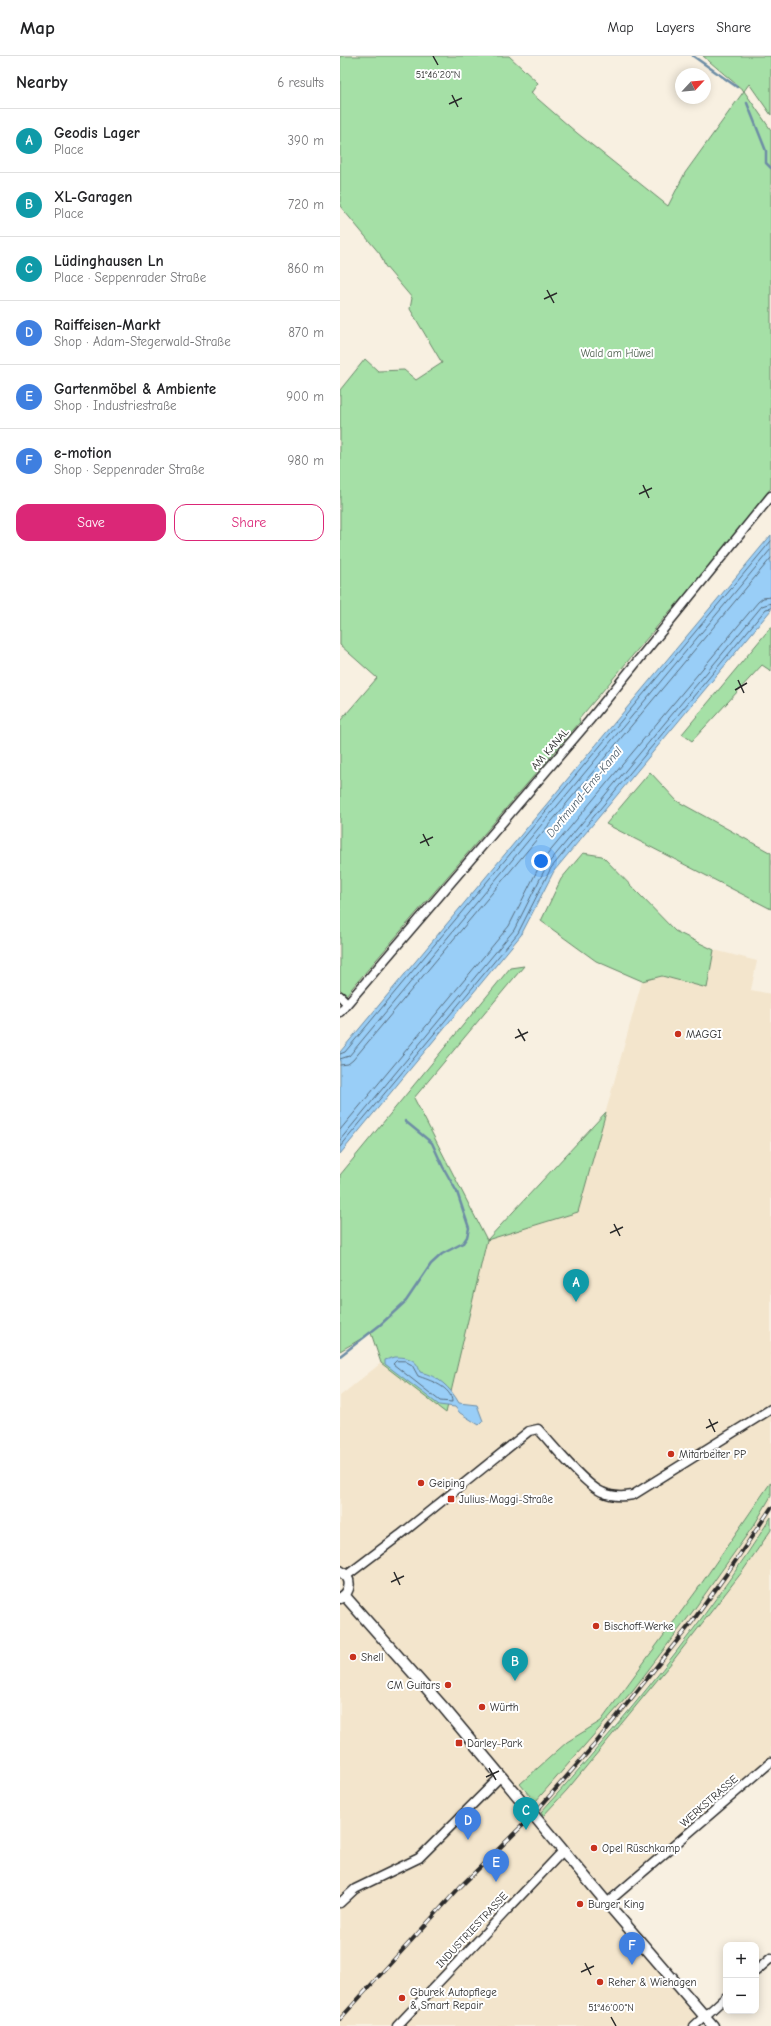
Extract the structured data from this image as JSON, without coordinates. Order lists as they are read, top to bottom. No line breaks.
{"streets":{"street":["AM KANAL","WERKSTRASSE","INDUSTRIESTRASSE"]},"water":["Dortmund-Ems-Kanal"],"parks":["Wald am Hüwel"],"places":{"other":["MAGGI","Mitarbeiter PP","Geiping","Bischoff-Werke","Shell","CM Guitars","Würth","Opel Rüschkamp","Burger King","Reher & Wiehagen","Gburek Autopflege & Smart Repair"],"transit":["Julius-Maggi-Straße","Darley-Park"]},"north":"top right","page":{"header":"Map","nav":["Map","Layers","Share"],"heading":["Nearby","6 results"],"list":[{"mark":"A","name":"Geodis Lager","note":"Place","value":"390 m"},{"mark":"B","name":"XL-Garagen","note":"Place","value":"720 m"},{"mark":"C","name":"Lüdinghausen Ln","note":"Place · Seppenrader Straße","value":"860 m"},{"mark":"D","name":"Raiffeisen-Markt","note":"Shop · Adam-Stegerwald-Straße","value":"870 m"},{"mark":"E","name":"Gartenmöbel & Ambiente","note":"Shop · Industriestraße","value":"900 m"},{"mark":"F","name":"e-motion","note":"Shop · Seppenrader Straße","value":"980 m"}],"buttons":["Save","Share"],"pins":["A","B","C","D","E","F"],"map_buttons":["+","−"]},"coordinates":["51°46'20\"N","51°46'00\"N"]}
